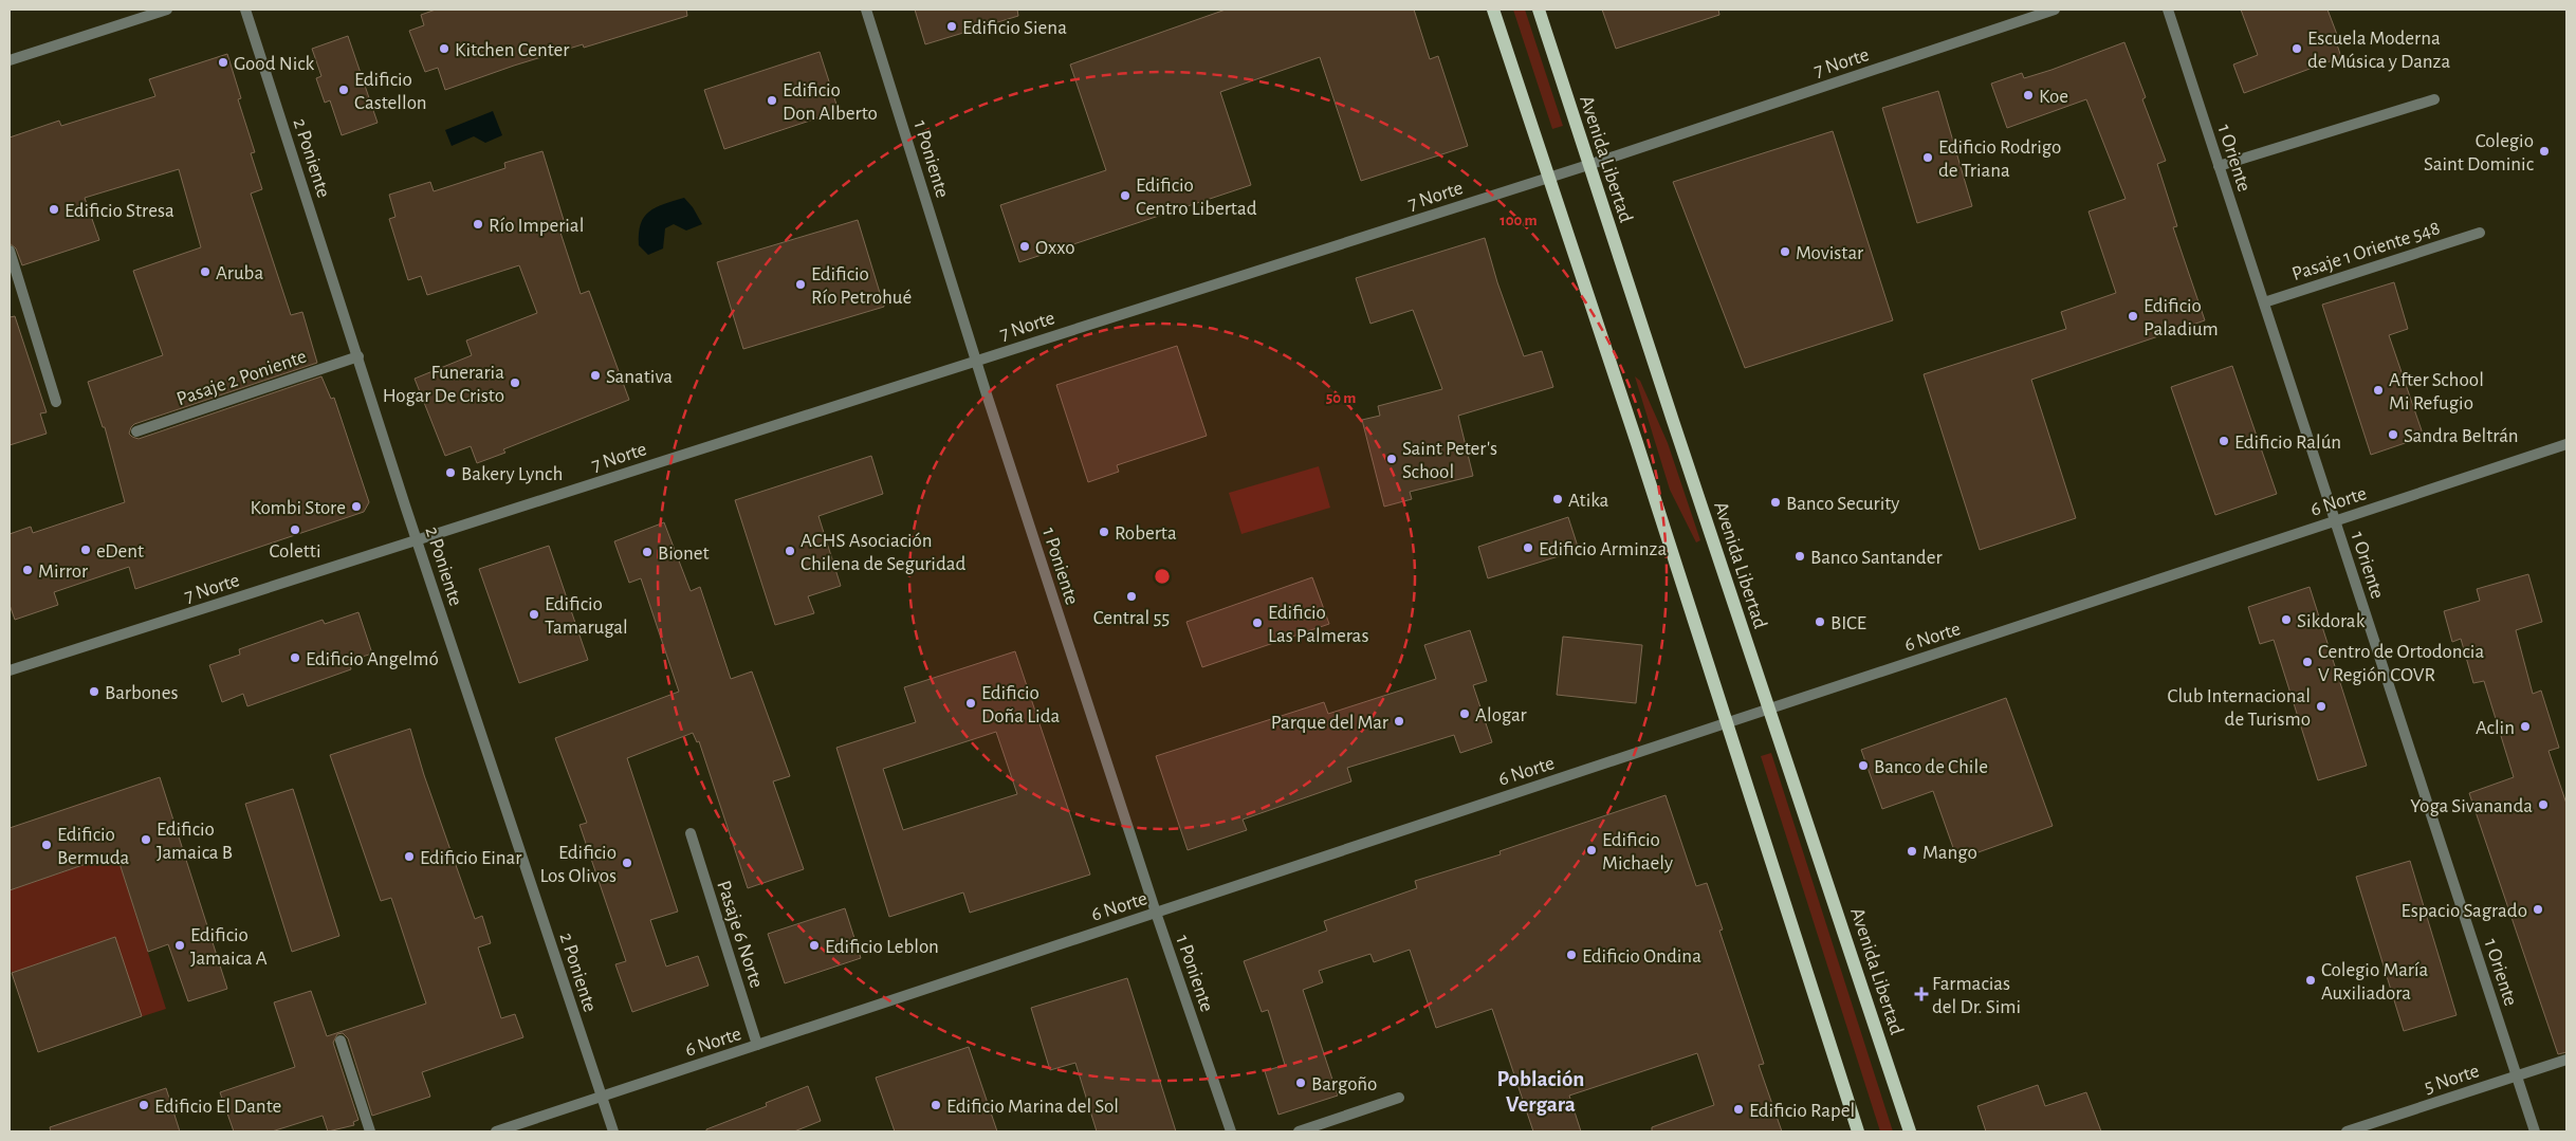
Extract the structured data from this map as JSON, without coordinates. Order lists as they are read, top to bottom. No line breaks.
{"streets":{"main road":["Avenida Libertad"],"street":["7 Norte","2 Poniente","1 Oriente","1 Poniente","Pasaje 1 Oriente 548","Pasaje 2 Poniente","6 Norte","Pasaje 6 Norte","5 Norte"]},"crossings":[["7 Norte","2 Poniente"],["7 Norte","1 Poniente"],["7 Norte","Avenida Libertad"],["2 Poniente","Pasaje 2 Poniente"],["2 Poniente","6 Norte"],["1 Oriente","Pasaje 1 Oriente 548"],["1 Oriente","6 Norte"],["1 Oriente","5 Norte"],["1 Poniente","6 Norte"],["Avenida Libertad","6 Norte"],["6 Norte","Pasaje 6 Norte"]],"districts":["Población Vergara"],"places":{"other":["Edificio Siena","Kitchen Center","Escuela Moderna de Música y Danza","Good Nick","Edificio Castellon","Koe","Edificio Don Alberto","Colegio Saint Dominic","Edificio Rodrigo de Triana","Edificio Centro Libertad","Edificio Stresa","Río Imperial","Oxxo","Movistar","Aruba","Edificio Río Petrohué","Edificio Paladium","Sanativa","Funeraria Hogar De Cristo","After School Mi Refugio","Sandra Beltrán","Edificio Ralún","Saint Peter's School","Bakery Lynch","Atika","Banco Security","Kombi Store","Coletti","Roberta","Edificio Arminza","eDent","ACHS Asociación Chilena de Seguridad","Bionet","Banco Santander","Mirror","Central 55","Edificio Tamarugal","Sikdorak","BICE","Edificio Las Palmeras","Edificio Angelmó","Centro de Ortodoncia V Región COVR","Barbones","Edificio Doña Lida","Club Internacional de Turismo","Alogar","Parque del Mar","Aclin","Banco de Chile","Yoga Sivananda","Edificio Jamaica B","Edificio Bermuda","Edificio Michaely","Mango","Edificio Einar","Edificio Los Olivos","Espacio Sagrado","Edificio Jamaica A","Edificio Leblon","Edificio Ondina","Colegio María Auxiliadora","Bargoño","Edificio El Dante","Edificio Marina del Sol","Edificio Rapel"],"health":["Farmacias del Dr. Simi"]},"rings":["100 m","50 m"]}
